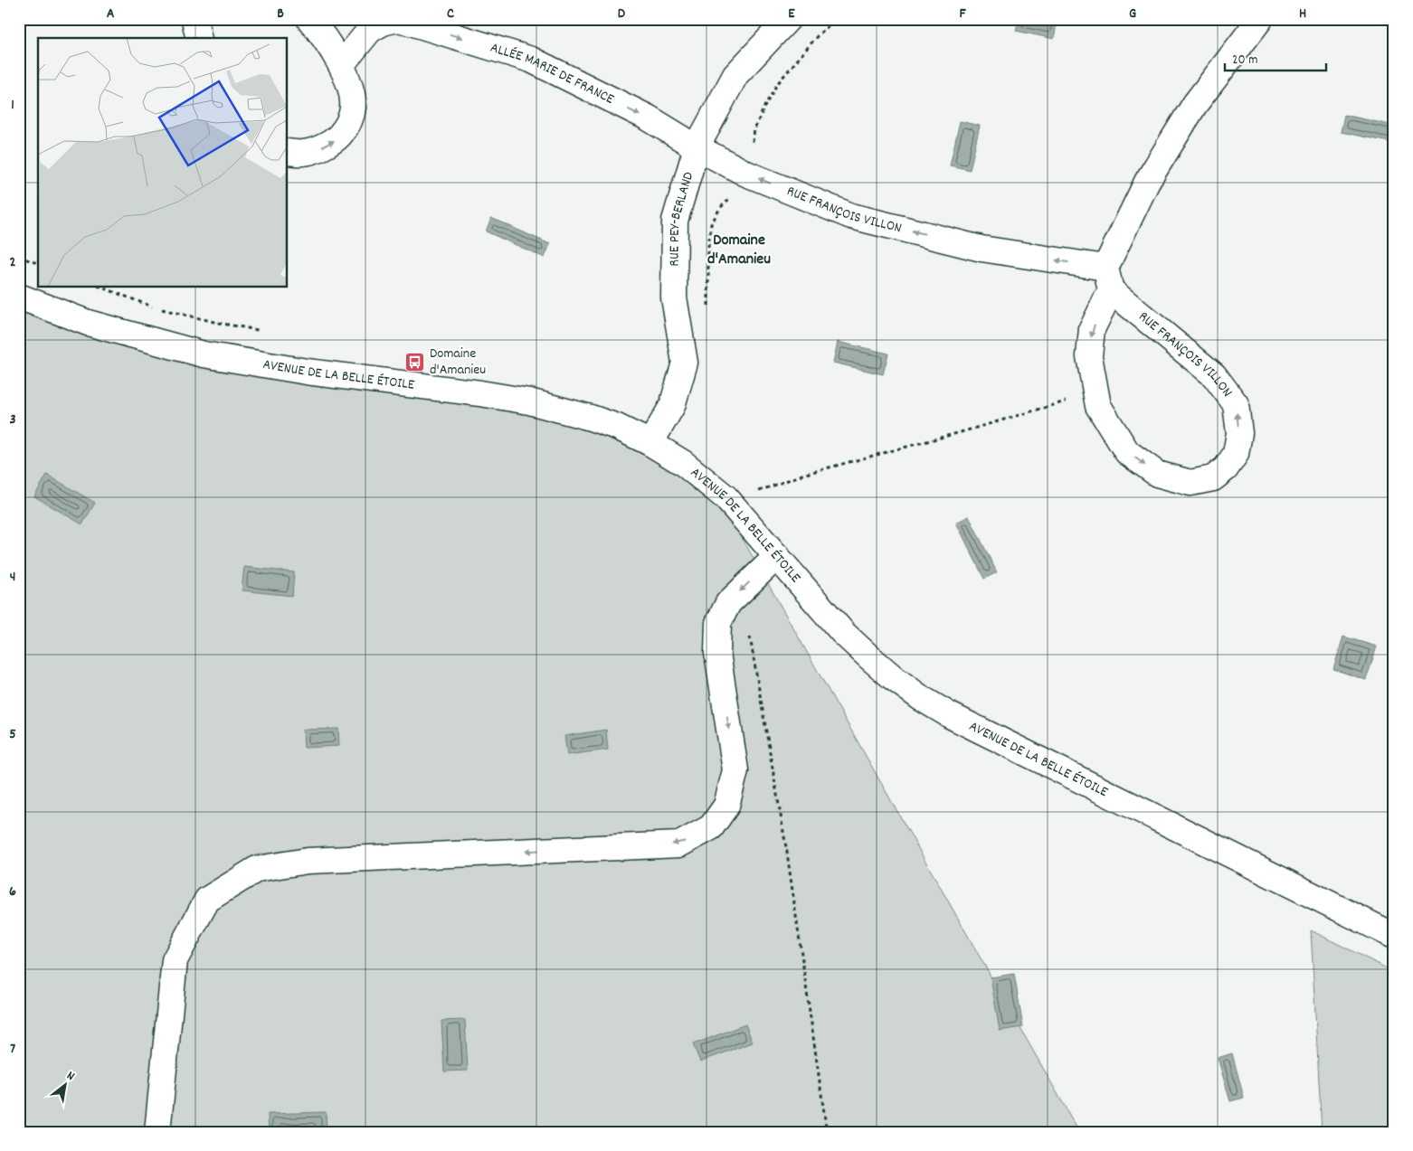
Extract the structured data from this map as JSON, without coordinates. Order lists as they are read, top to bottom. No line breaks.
{"streets":{"street":["ALLÉE MARIE DE FRANCE","RUE FRANÇOIS VILLON","RUE PEY-BERLAND","AVENUE DE LA BELLE ÉTOILE"]},"crossings":[["ALLÉE MARIE DE FRANCE","RUE FRANÇOIS VILLON"],["ALLÉE MARIE DE FRANCE","RUE PEY-BERLAND"],["RUE FRANÇOIS VILLON","RUE PEY-BERLAND"],["RUE PEY-BERLAND","AVENUE DE LA BELLE ÉTOILE"]],"one_way":["ALLÉE MARIE DE FRANCE"],"districts":["Domaine d'Amanieu"],"places":{"bus stop":["Domaine d'Amanieu"]},"scale_bar":"20 m","north":"top right","grid":{"columns":["A","B","C","D","E","F","G","H"],"rows":["1","2","3","4","5","6","7"]}}
